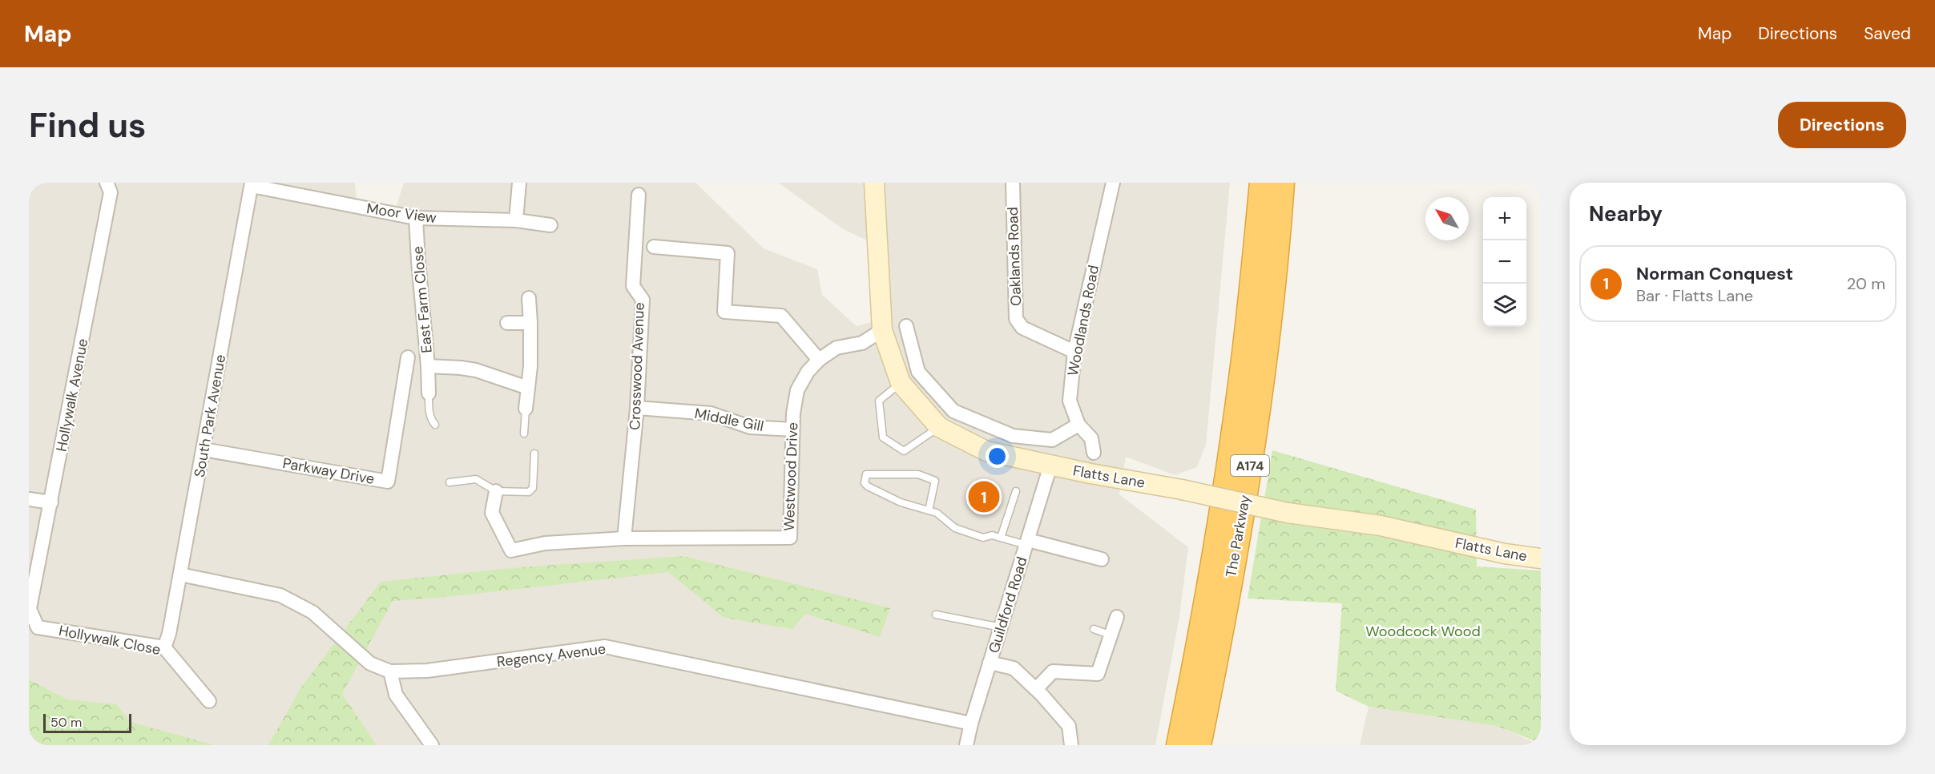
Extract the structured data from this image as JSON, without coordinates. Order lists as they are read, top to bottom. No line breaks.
{"streets":{"highway":["A174","The Parkway"],"street":["Moor View","Oaklands Road","East Farm Close","Woodlands Road","Crosswood Avenue","Hollywalk Avenue","South Park Avenue","Middle Gill","Parkway Drive","Westwood Drive","Flatts Lane","Guildford Road","Hollywalk Close","Regency Avenue"]},"crossings":[["Moor View","East Farm Close"],["Moor View","South Park Avenue"],["Oaklands Road","Woodlands Road"],["Crosswood Avenue","Middle Gill"],["Crosswood Avenue","Westwood Drive"],["Hollywalk Avenue","Hollywalk Close"],["South Park Avenue","Parkway Drive"],["South Park Avenue","Hollywalk Close"],["South Park Avenue","Regency Avenue"],["Middle Gill","Westwood Drive"],["Westwood Drive","Flatts Lane"],["Flatts Lane","Guildford Road"],["Guildford Road","Regency Avenue"]],"parks":["Woodcock Wood"],"scale_bar":"50 m","north":"top left","page":{"header":"Map","nav":["Map","Directions","Saved"],"buttons":"Directions","title":"Find us","heading":"Nearby","map_buttons":["+","−"],"list":[{"mark":"1","name":"Norman Conquest","note":"Bar · Flatts Lane","value":"20 m"}],"pins":"1","scale":"50 m"}}
